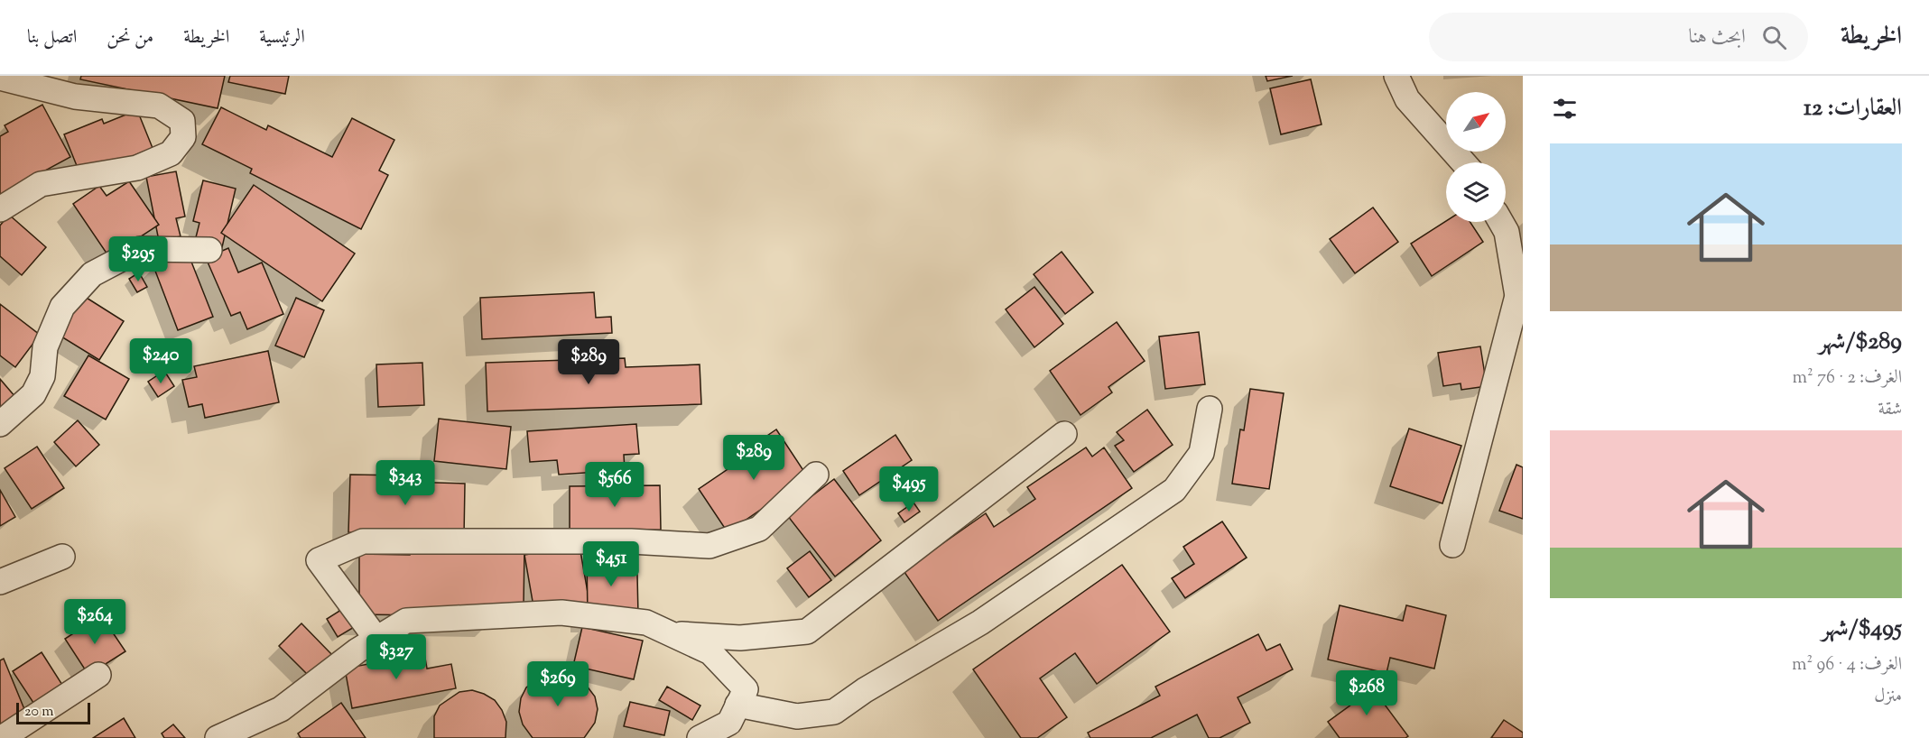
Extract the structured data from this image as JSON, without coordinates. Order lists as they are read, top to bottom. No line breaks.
{"scale_bar":"20 m","north":"top right","page":{"header":"الخريطة","search":"ابحث هنا","nav":["الرئيسية","الخريطة","من نحن","اتصل بنا"],"heading":"العقارات: 12","list":[{"name":"$289/شهر","note":"الغرف: 2 · 76 m² · شقة"},{"name":"$495/شهر","note":"الغرف: 4 · 96 m² · منزل"}],"price":["$295","$240","$289","$289","$343","$566","$495","$451","$264","$327","$269","$268"],"scale":"20 m"}}
